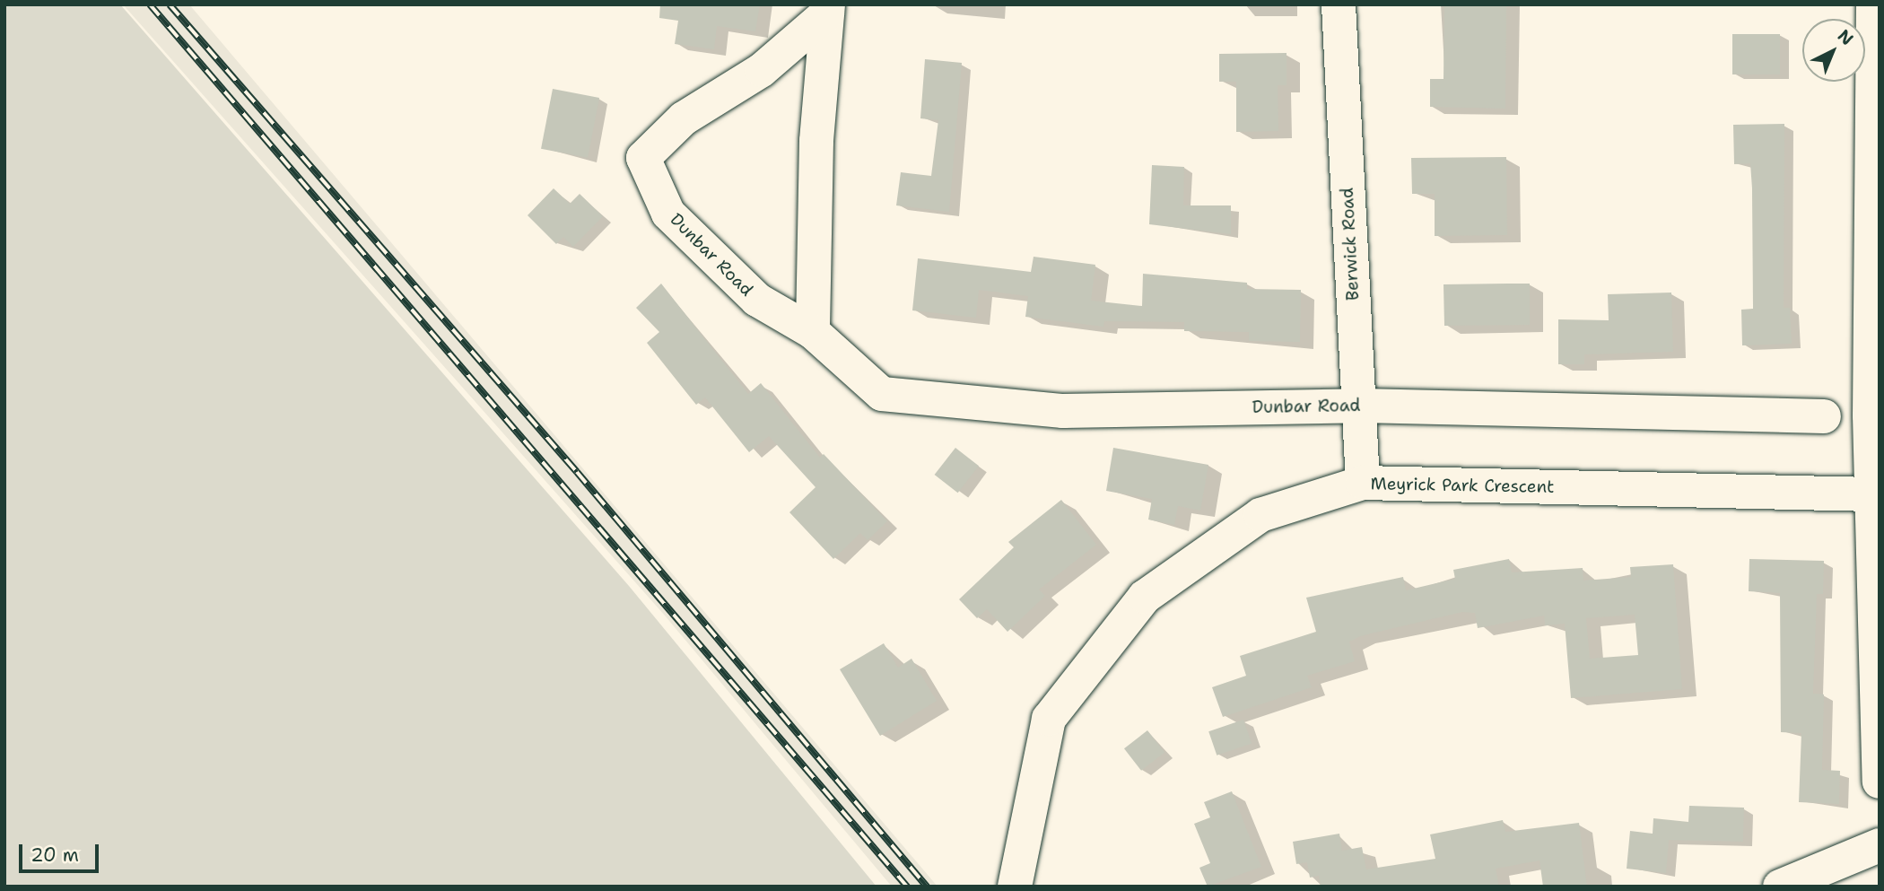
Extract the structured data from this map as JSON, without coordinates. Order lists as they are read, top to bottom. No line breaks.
{"streets":{"street":["Berwick Road","Dunbar Road","Meyrick Park Crescent"]},"crossings":[["Berwick Road","Dunbar Road"],["Berwick Road","Meyrick Park Crescent"]],"scale_bar":"20 m","north":"top right"}
